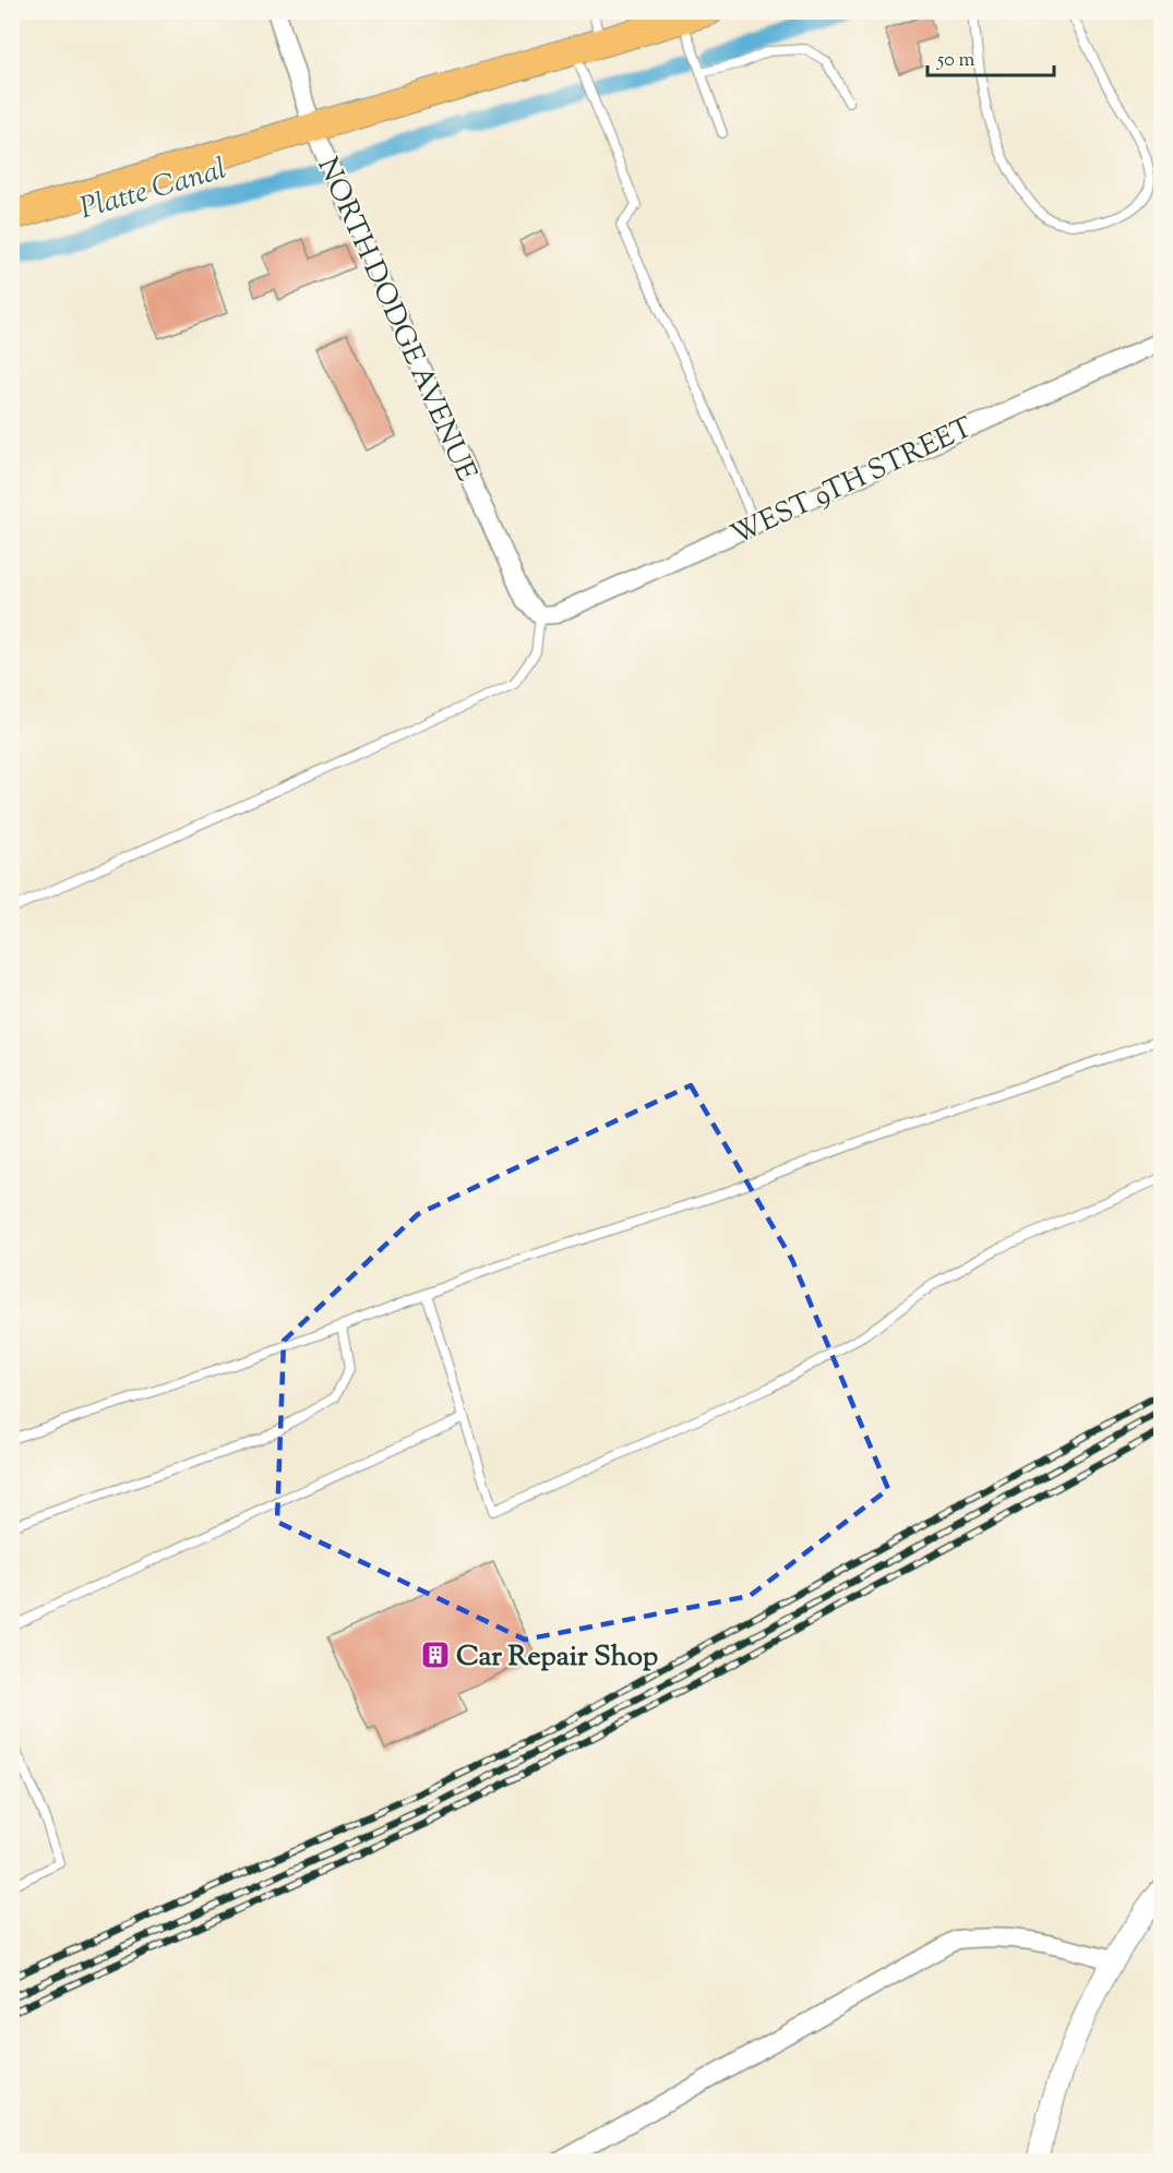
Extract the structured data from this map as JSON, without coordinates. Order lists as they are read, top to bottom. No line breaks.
{"streets":{"street":["NORTH DODGE AVENUE","WEST 9TH STREET"]},"crossings":[["NORTH DODGE AVENUE","WEST 9TH STREET"]],"water":["Platte Canal"],"places":{"building":["Car Repair Shop"]},"scale_bar":"50 m"}
